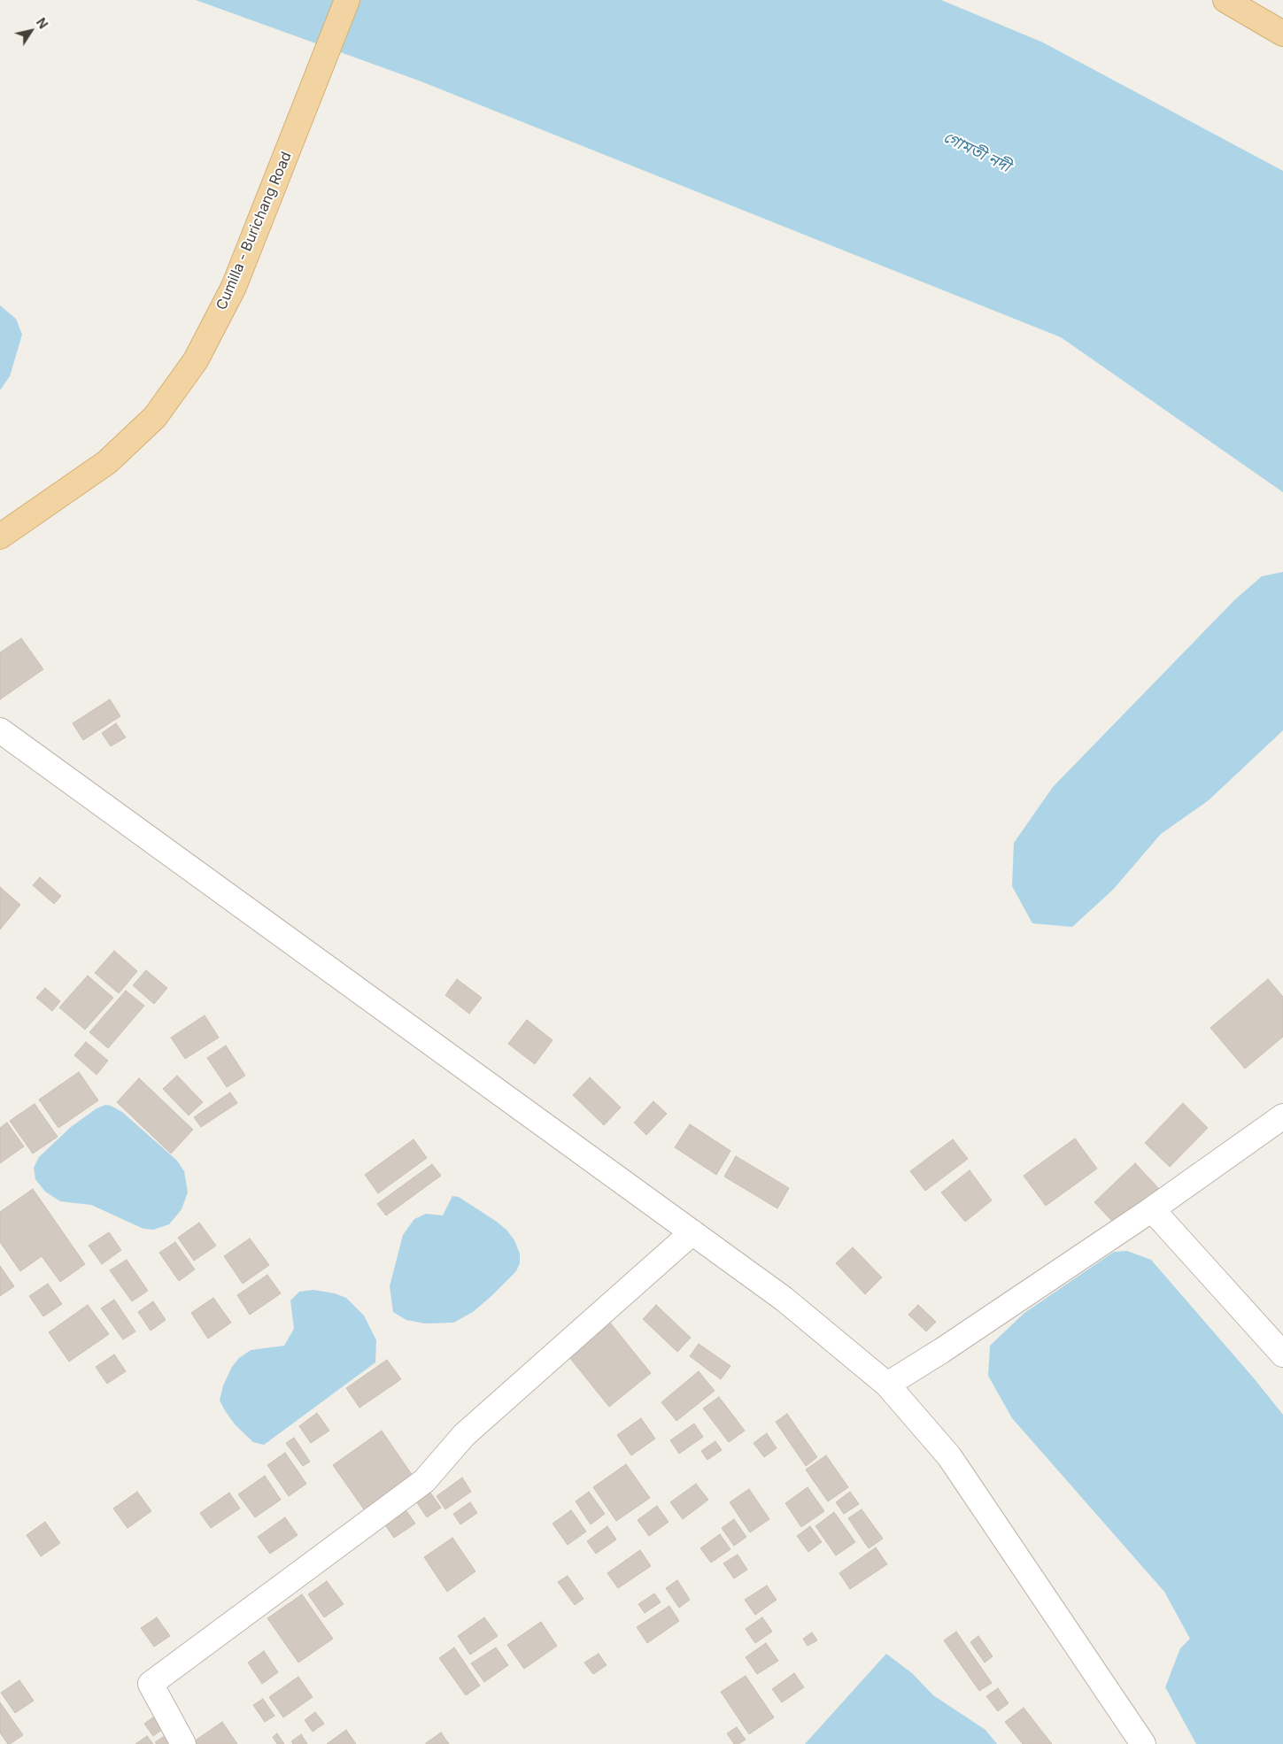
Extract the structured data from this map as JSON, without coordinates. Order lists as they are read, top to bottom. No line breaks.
{"streets":{"main road":["Cumilla - Burichang Road"]},"water":["গোমতী নদী"],"north":"top right"}
